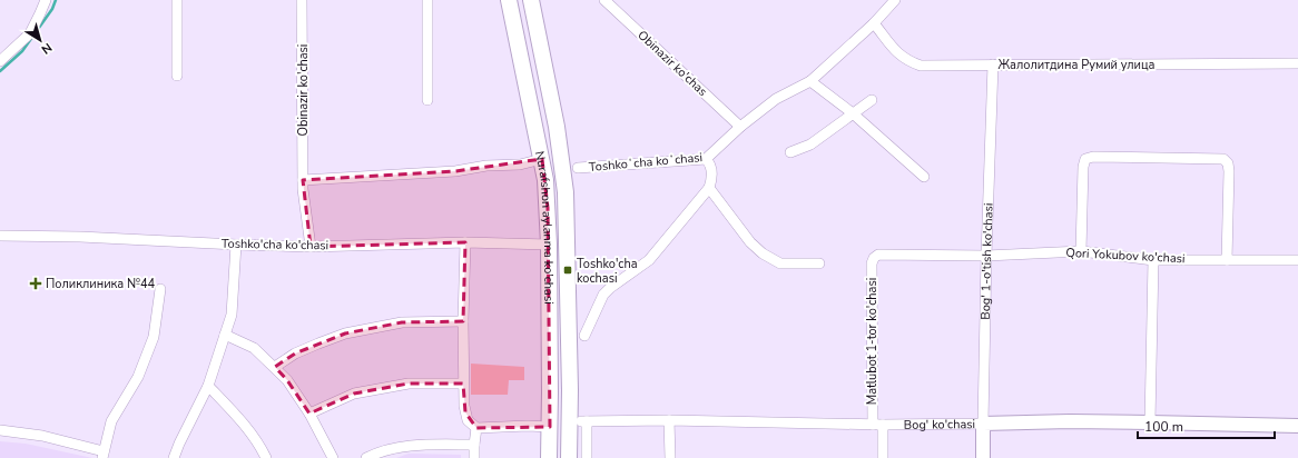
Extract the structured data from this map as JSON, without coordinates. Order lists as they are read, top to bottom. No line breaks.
{"streets":{"main road":["Nurafshon aylanma ko'chasi"],"street":["Obinazir ko'chas","Жалолитдина Румий улица","Obinazir ko'chasi","Toshkoʻcha koʻchasi","Toshko'cha ko'chasi","Qori Yokubov ko'chasi","Bog' 1-o'tish ko'chasi","Matlubot 1-tor ko'chasi","Bog' ko'chasi"]},"crossings":[["Obinazir ko'chas","Toshkoʻcha koʻchasi"],["Жалолитдина Румий улица","Toshkoʻcha koʻchasi"],["Жалолитдина Румий улица","Bog' 1-o'tish ko'chasi"],["Obinazir ko'chasi","Toshko'cha ko'chasi"],["Nurafshon aylanma ko'chasi","Toshko'cha ko'chasi"],["Qori Yokubov ko'chasi","Bog' 1-o'tish ko'chasi"],["Qori Yokubov ko'chasi","Matlubot 1-tor ko'chasi"],["Bog' 1-o'tish ko'chasi","Bog' ko'chasi"],["Matlubot 1-tor ko'chasi","Bog' ko'chasi"]],"places":{"transit":["Toshko'cha kochasi"],"health":["Поликлиника №44"]},"scale_bar":"100 m","north":"bottom right"}
